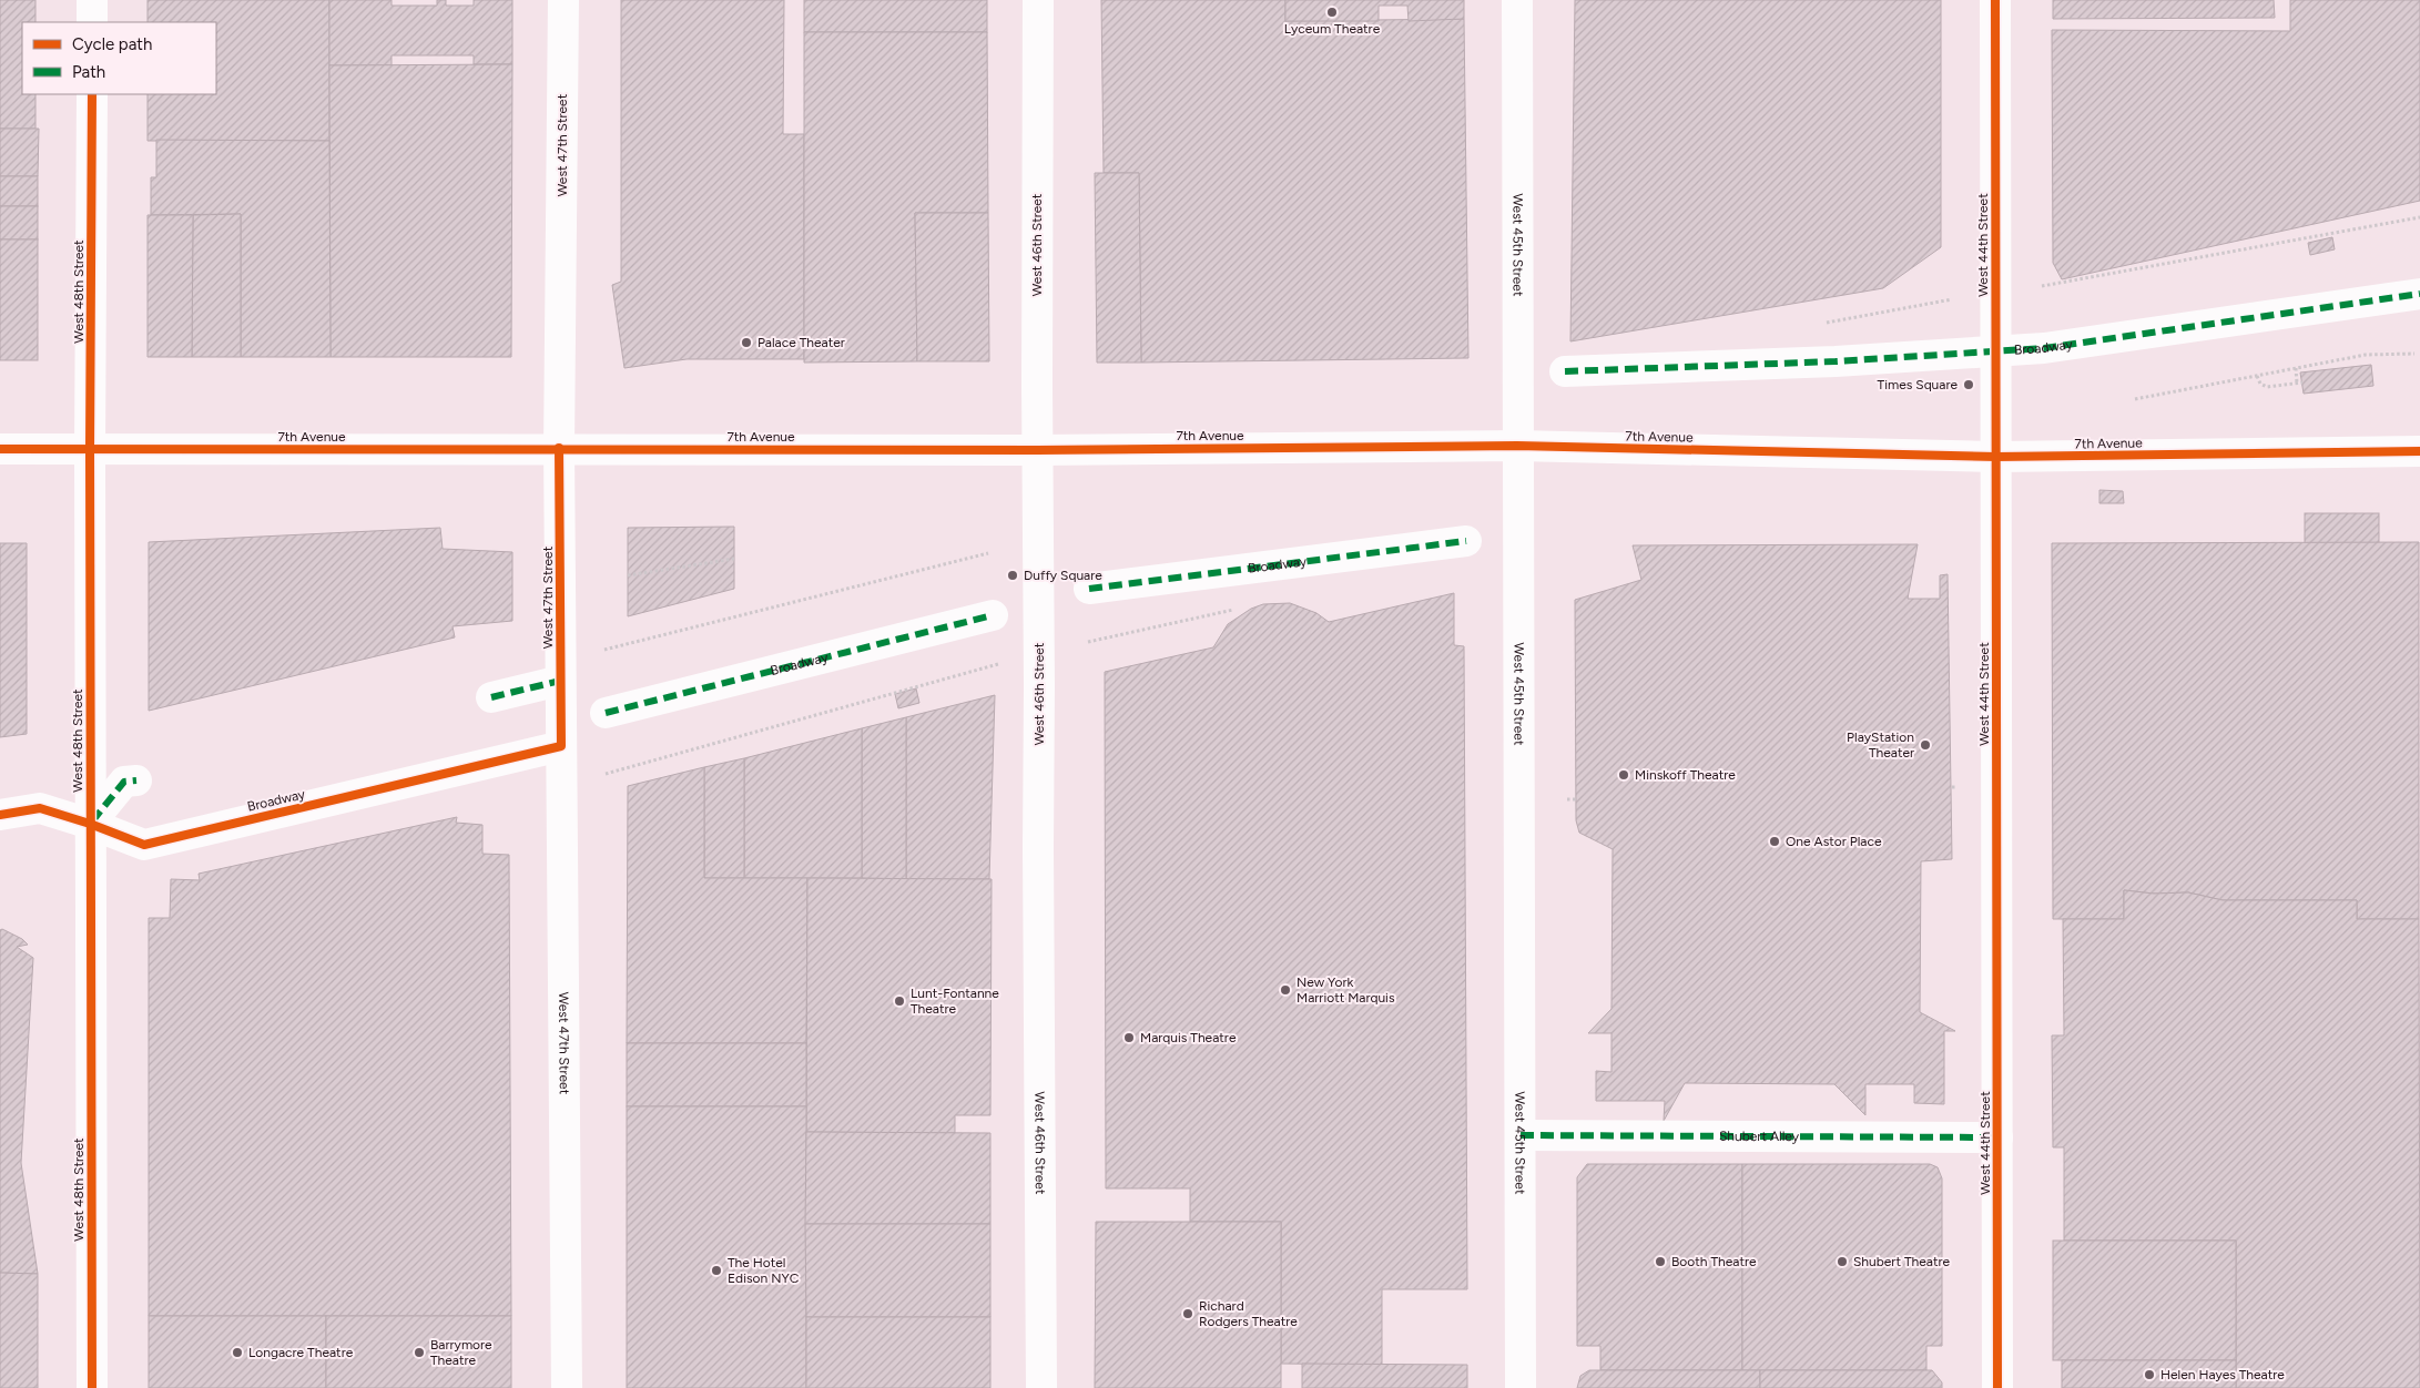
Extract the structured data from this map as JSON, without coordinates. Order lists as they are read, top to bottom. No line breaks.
{"streets":{"street":["West 47th Street","West 46th Street","West 45th Street","West 44th Street","West 48th Street","Broadway","7th Avenue","Shubert Alley"]},"crossings":[["West 47th Street","Broadway"],["West 47th Street","7th Avenue"],["West 46th Street","7th Avenue"],["West 45th Street","7th Avenue"],["West 45th Street","Shubert Alley"],["West 44th Street","Broadway"],["West 44th Street","7th Avenue"],["West 44th Street","Shubert Alley"],["West 48th Street","Broadway"],["West 48th Street","7th Avenue"]],"places":["Lyceum Theatre","Palace Theater","Times Square","Duffy Square","PlayStation Theater","Minskoff Theatre","One Astor Place","New York Marriott Marquis","Lunt-Fontanne Theatre","Marquis Theatre","Booth Theatre","Shubert Theatre","The Hotel Edison NYC","Richard Rodgers Theatre","Longacre Theatre","Barrymore Theatre","Helen Hayes Theatre"],"legend":["Cycle path","Path"]}
